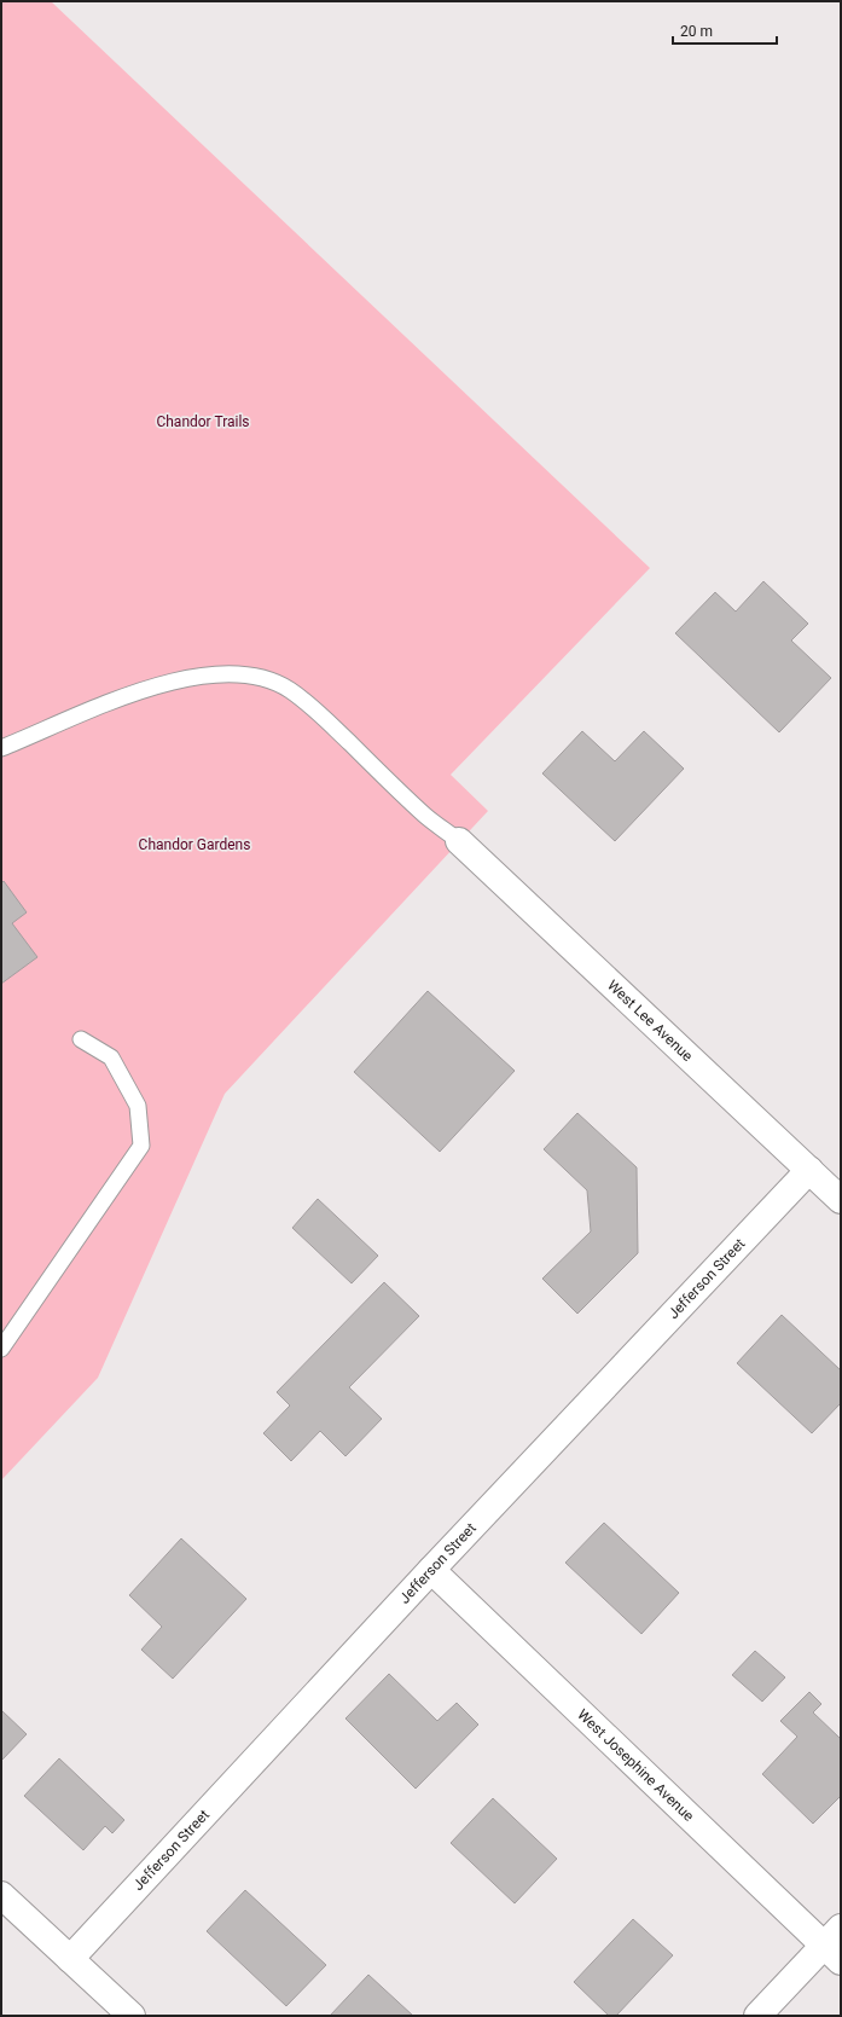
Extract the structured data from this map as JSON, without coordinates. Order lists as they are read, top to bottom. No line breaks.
{"streets":{"street":["West Lee Avenue","Jefferson Street","West Josephine Avenue"]},"crossings":[["West Lee Avenue","Jefferson Street"],["Jefferson Street","West Josephine Avenue"]],"parks":["Chandor Trails","Chandor Gardens"],"scale_bar":"20 m"}
